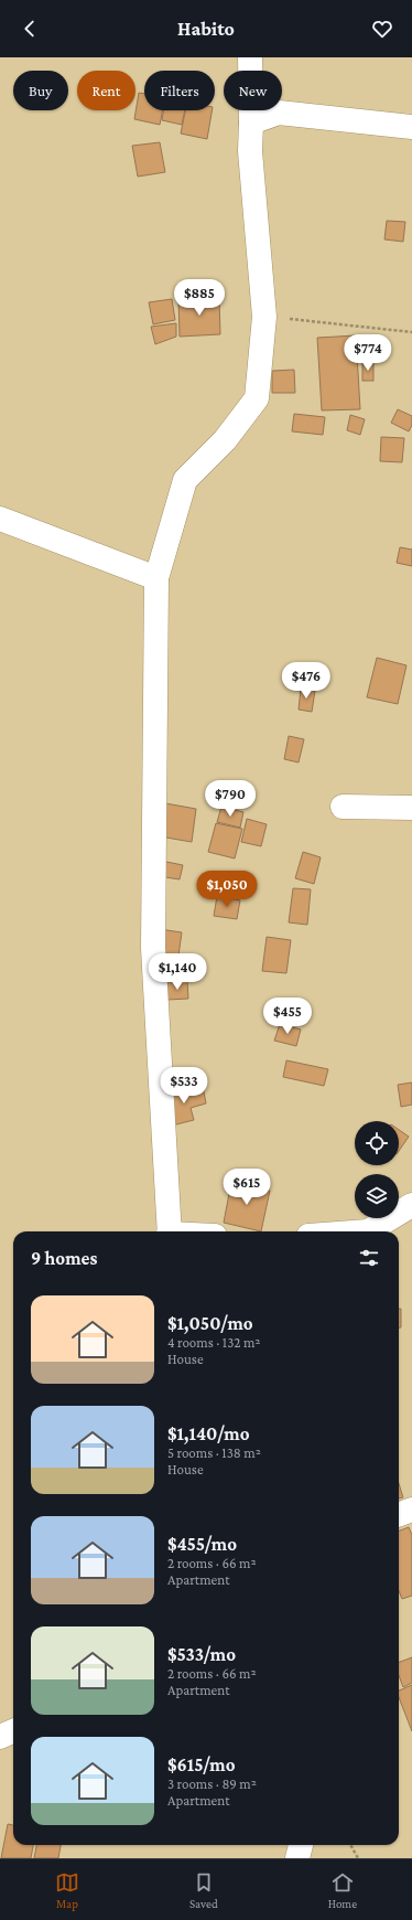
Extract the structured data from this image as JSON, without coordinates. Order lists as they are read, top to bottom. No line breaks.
{"page":{"header":"Habito","chip":["Buy","Rent","Filters","New"],"price":["$885","$774","$476","$790","$1,050","$1,140","$455","$533","$615"],"heading":"9 homes","list":[{"name":"$1,050/mo","note":"4 rooms · 132 m² · House"},{"name":"$1,140/mo","note":"5 rooms · 138 m² · House"},{"name":"$455/mo","note":"2 rooms · 66 m² · Apartment"},{"name":"$533/mo","note":"2 rooms · 66 m² · Apartment"},{"name":"$615/mo","note":"3 rooms · 89 m² · Apartment"}],"tabs":["Map","Saved","Home"]}}
